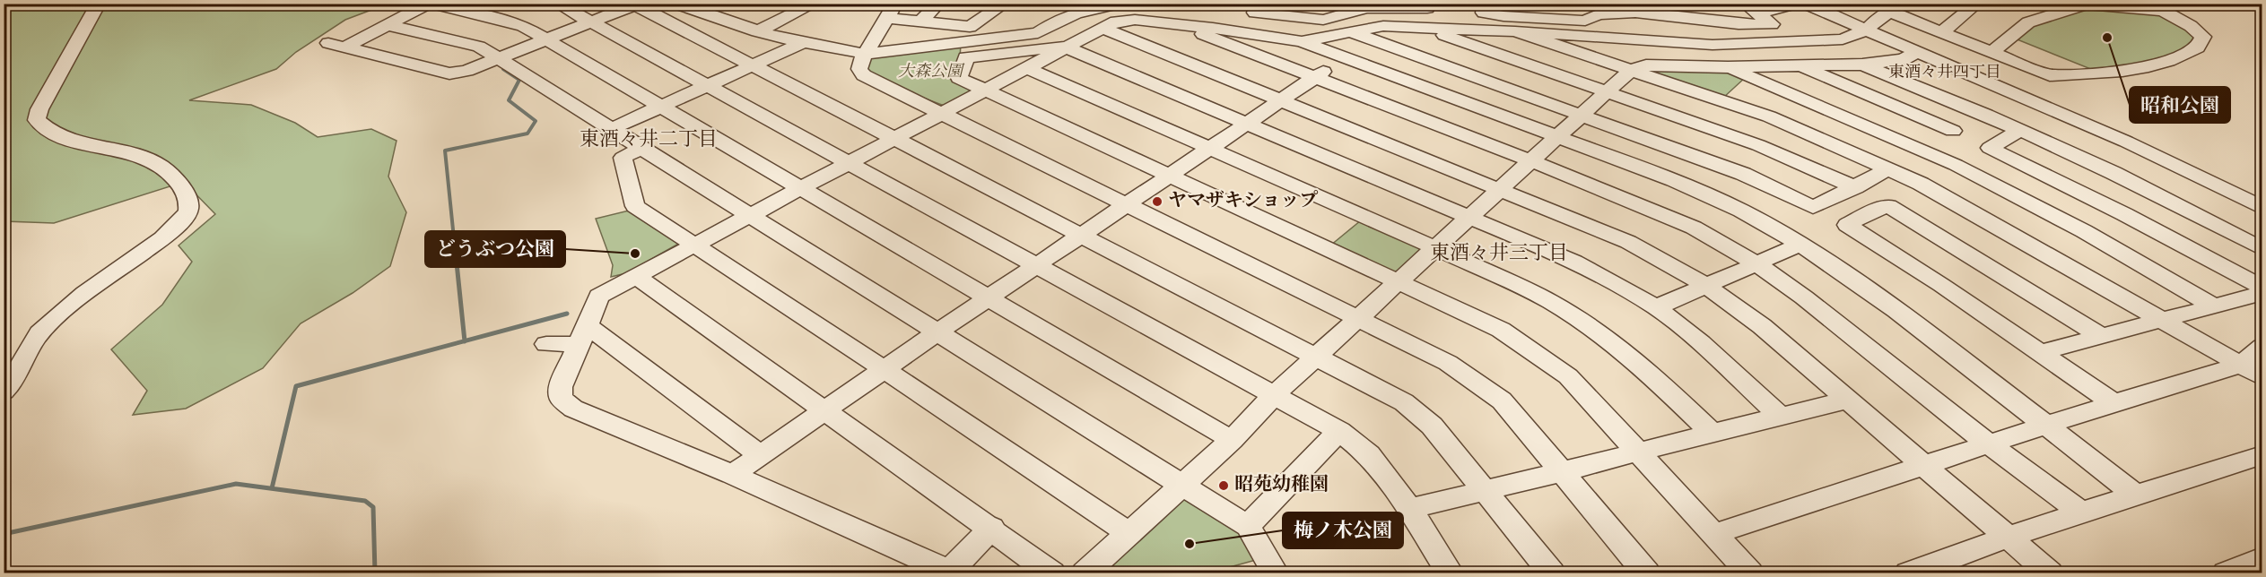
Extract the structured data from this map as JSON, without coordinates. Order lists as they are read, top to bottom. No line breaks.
{"districts":["東酒々井四丁目","東酒々井二丁目","東酒々井三丁目"],"parks":["大森公園"],"places":["昭和公園","ヤマザキショップ","どうぶつ公園","昭苑幼稚園","梅ノ木公園"]}
